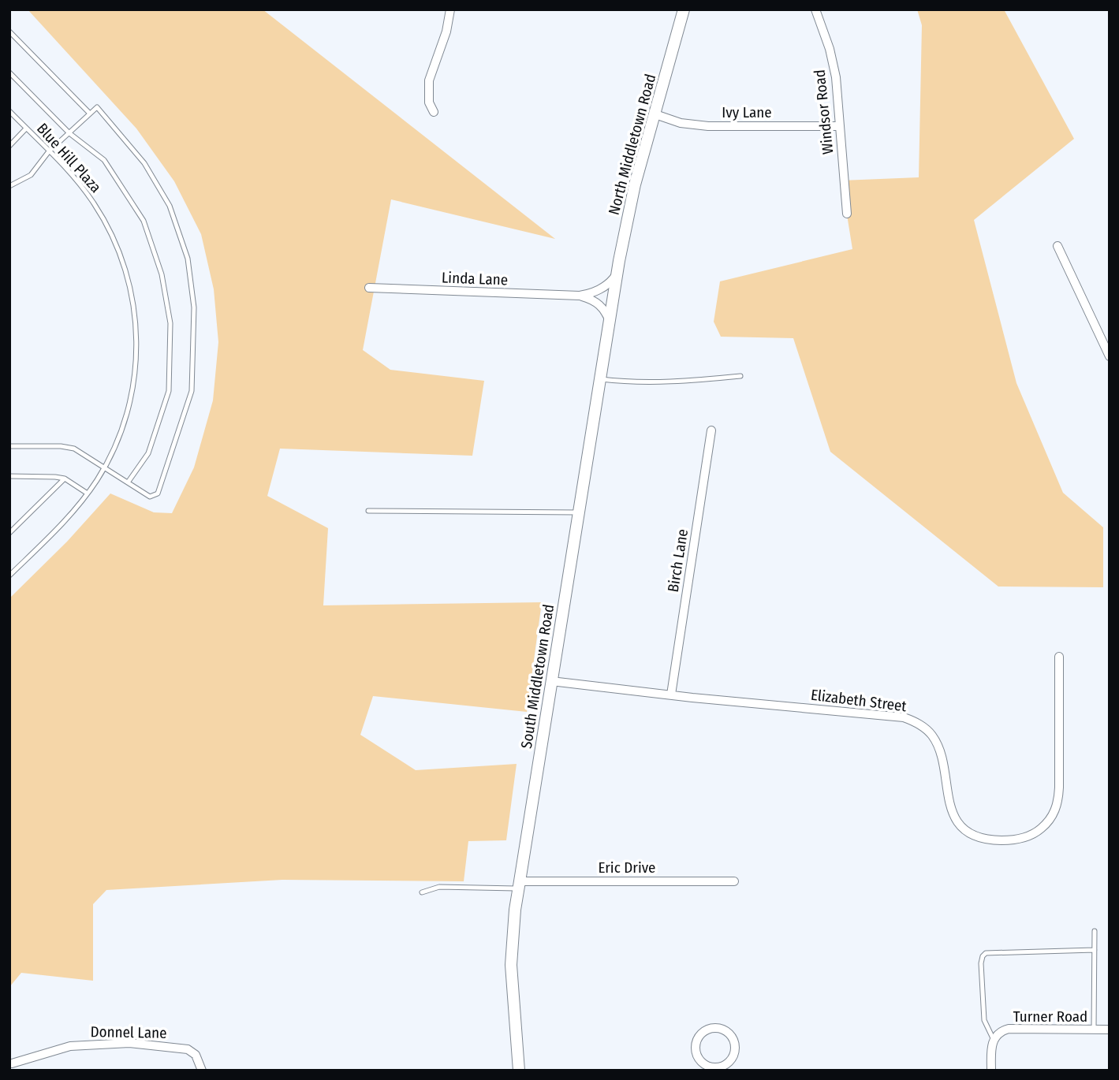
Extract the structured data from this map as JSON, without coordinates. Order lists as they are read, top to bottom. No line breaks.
{"streets":{"street":["Ivy Lane","Windsor Road","North Middletown Road","Linda Lane","Birch Lane","South Middletown Road","Elizabeth Street","Eric Drive","Turner Road","Donnel Lane"],"lane":["Blue Hill Plaza"]},"crossings":[["Ivy Lane","Windsor Road"],["Ivy Lane","North Middletown Road"],["North Middletown Road","Linda Lane"],["North Middletown Road","South Middletown Road"],["Linda Lane","South Middletown Road"],["Birch Lane","Elizabeth Street"],["South Middletown Road","Elizabeth Street"],["South Middletown Road","Eric Drive"]]}
